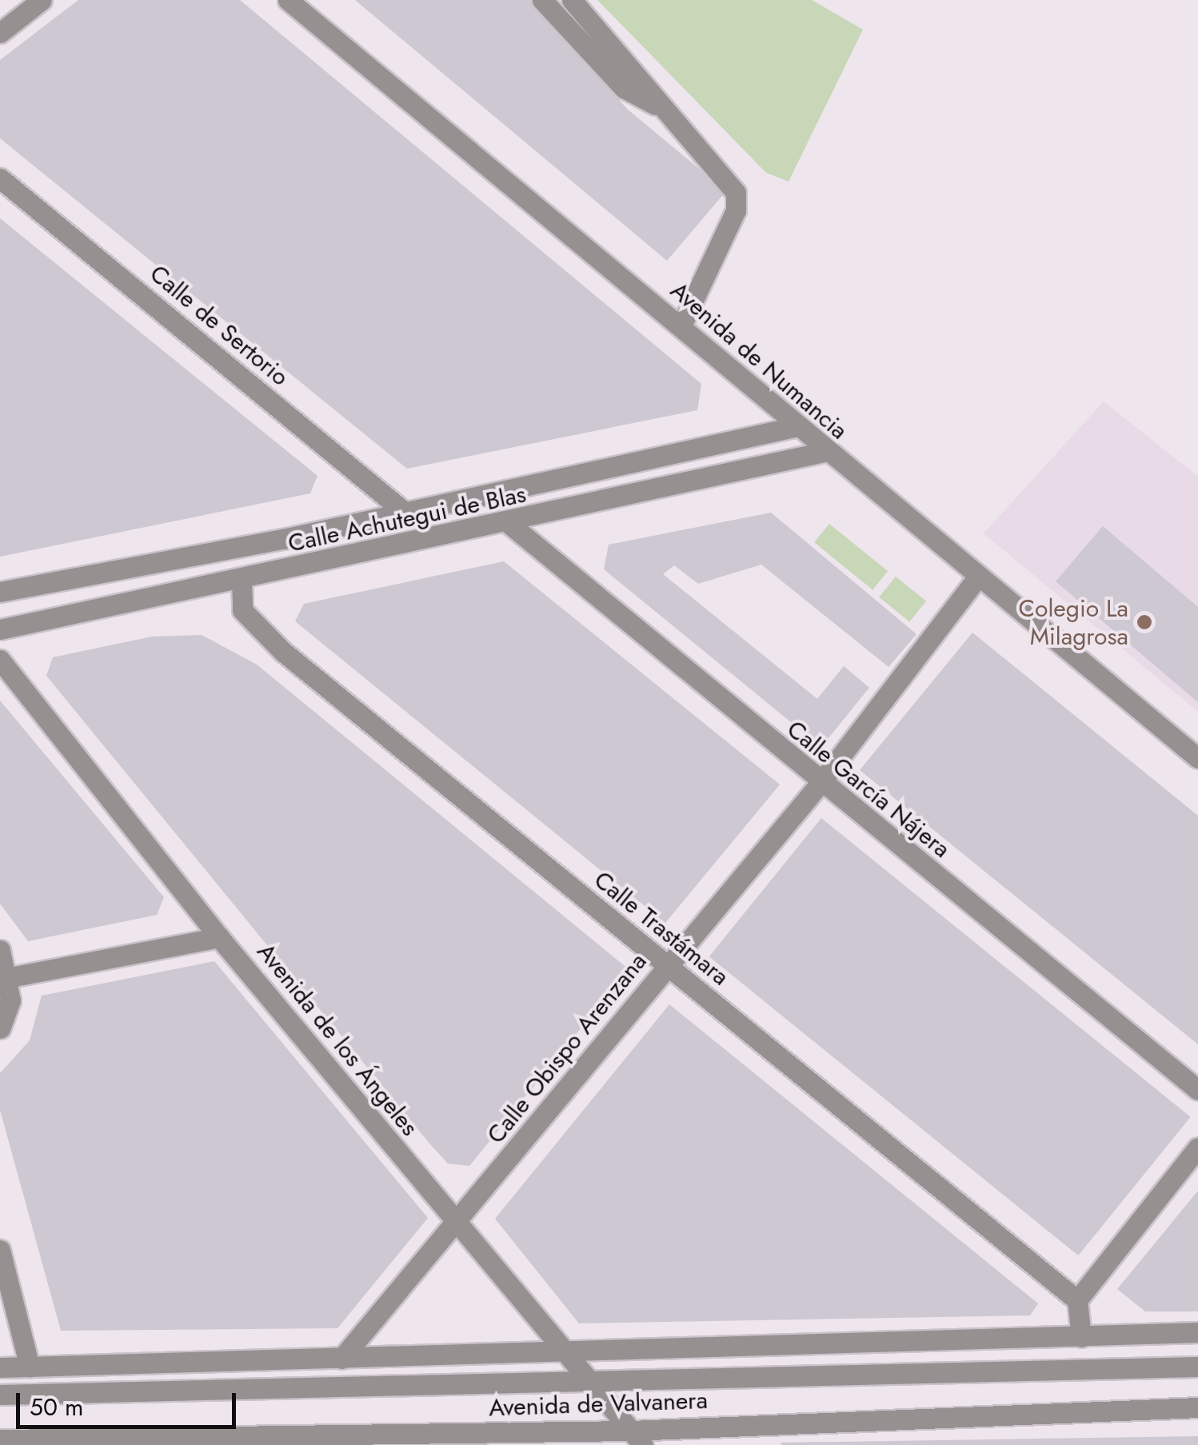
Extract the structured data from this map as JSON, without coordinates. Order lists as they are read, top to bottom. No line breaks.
{"streets":{"street":["Calle de Sertorio","Avenida de Numancia","Calle Achutegui de Blas","Calle García Nájera","Calle Trastámara","Avenida de los Ángeles","Calle Obispo Arenzana","Avenida de Valvanera"]},"crossings":[["Calle de Sertorio","Calle Achutegui de Blas"],["Avenida de Numancia","Calle Achutegui de Blas"],["Avenida de Numancia","Calle Obispo Arenzana"],["Calle Achutegui de Blas","Calle García Nájera"],["Calle Achutegui de Blas","Calle Trastámara"],["Calle García Nájera","Calle Obispo Arenzana"],["Calle Trastámara","Calle Obispo Arenzana"],["Avenida de los Ángeles","Calle Obispo Arenzana"],["Avenida de los Ángeles","Avenida de Valvanera"]],"places":["Colegio La Milagrosa"],"scale_bar":"50 m"}
